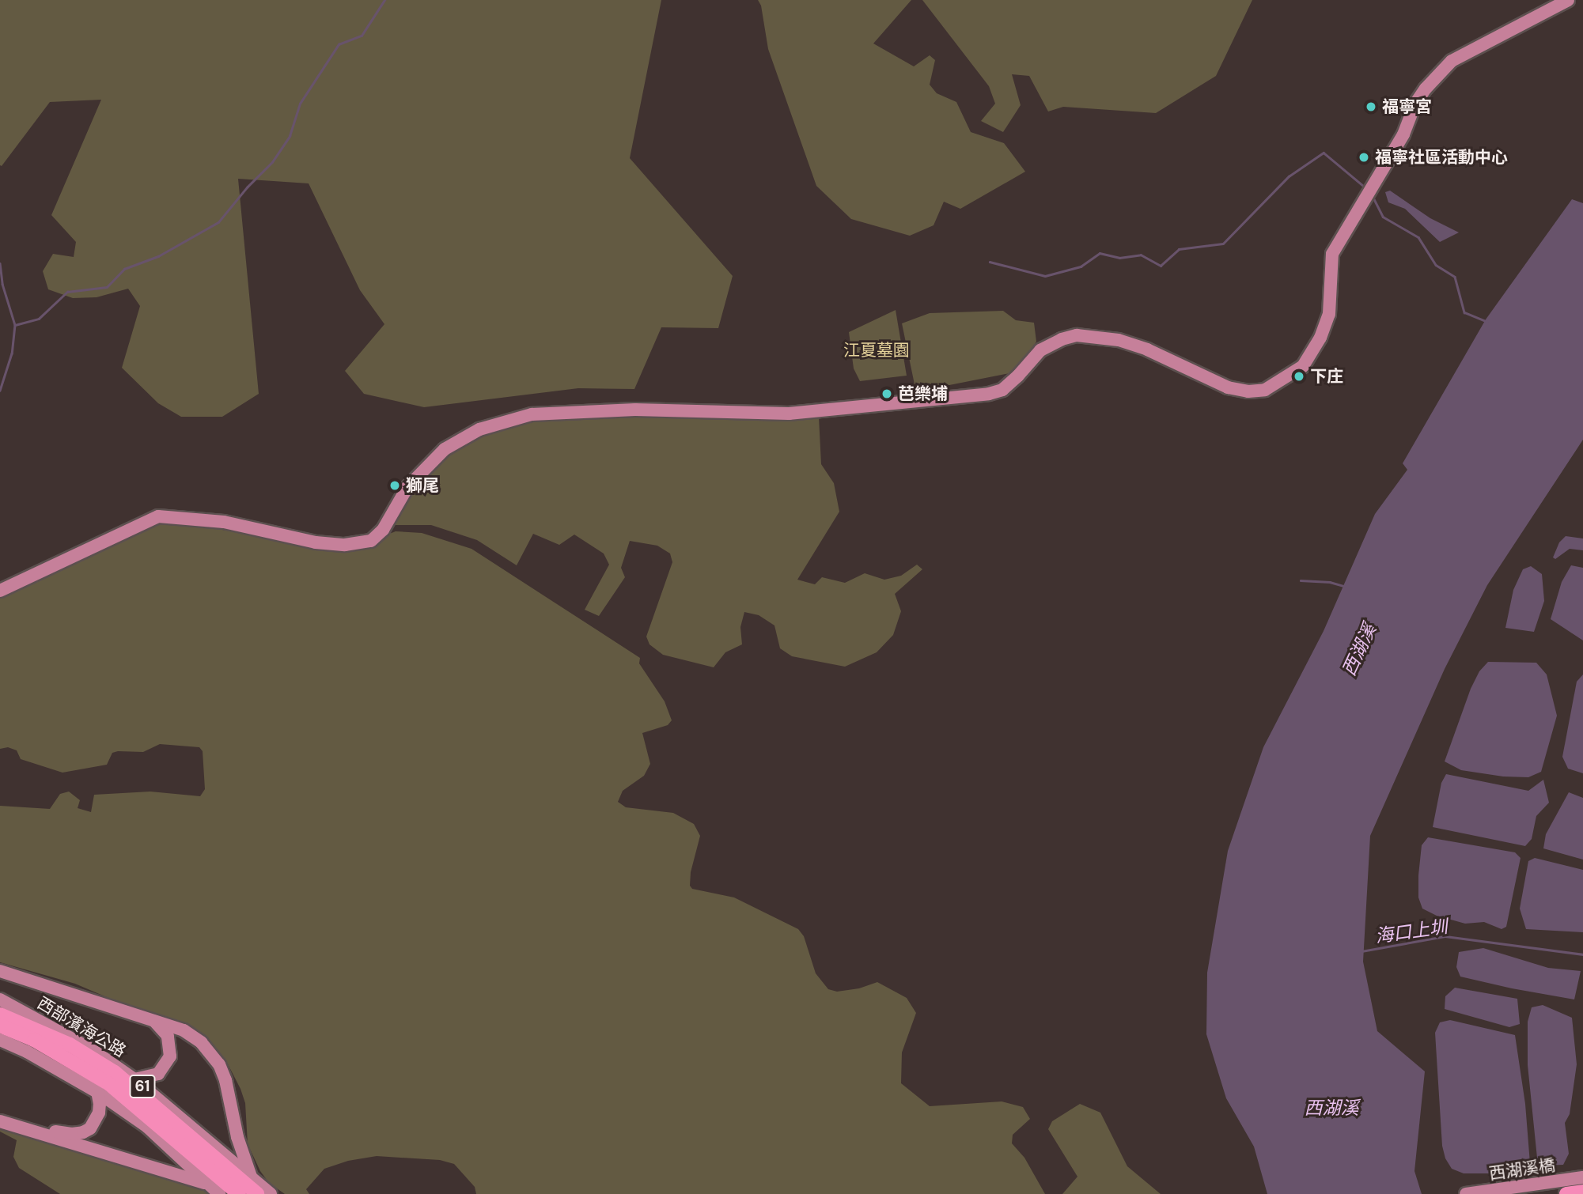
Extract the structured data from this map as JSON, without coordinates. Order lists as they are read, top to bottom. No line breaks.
{"streets":{"highway":["61"],"main road":["西部濱海公路","西湖溪橋"]},"water":["西湖溪","海口上圳"],"parks":["江夏墓園"],"places":["福寧宮","福寧社區活動中心","下庄","芭樂埔","獅尾"]}
